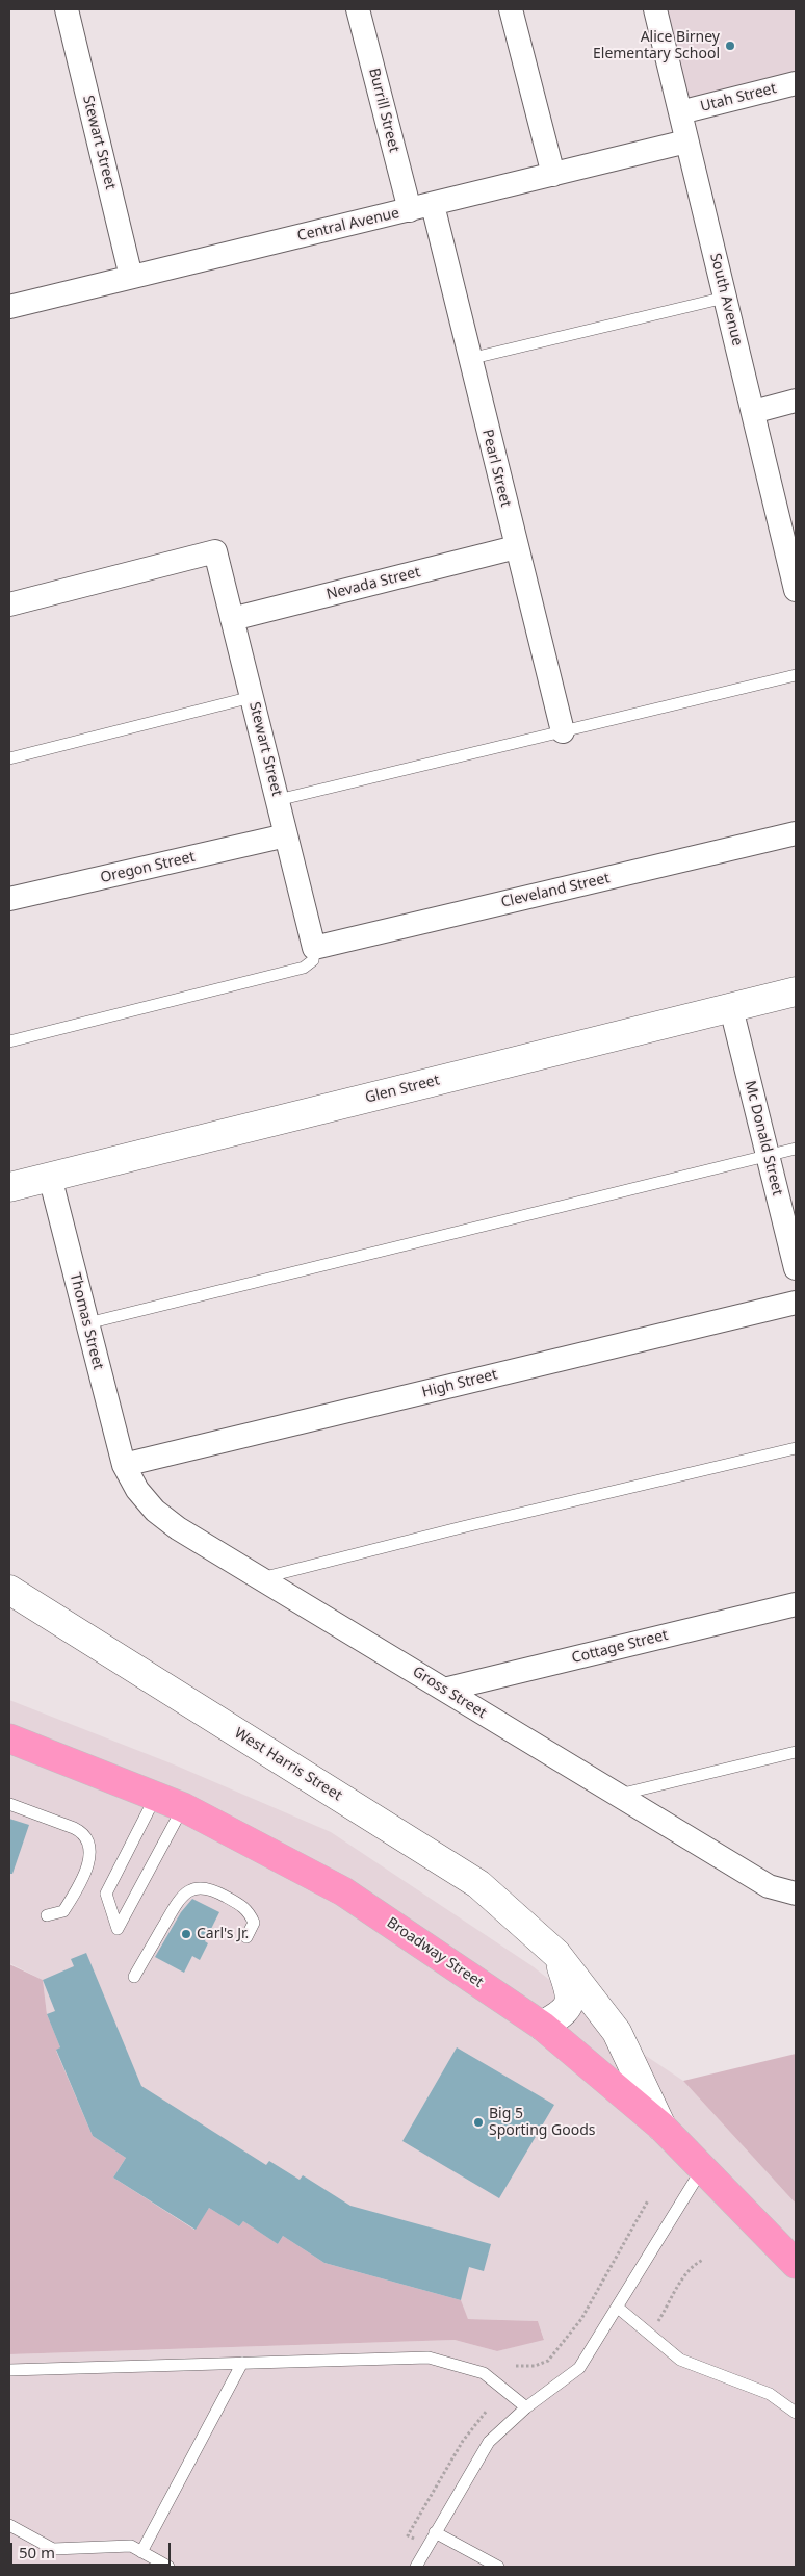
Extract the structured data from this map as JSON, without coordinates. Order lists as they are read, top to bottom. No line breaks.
{"streets":{"highway":["Broadway Street"],"main road":["Glen Street","West Harris Street"],"street":["Utah Street","Burrill Street","Stewart Street","Central Avenue","South Avenue","Pearl Street","Nevada Street","Oregon Street","Cleveland Street","Mc Donald Street","Thomas Street","High Street","Cottage Street","Gross Street"]},"crossings":[["Utah Street","South Avenue"],["Burrill Street","Central Avenue"],["Stewart Street","Central Avenue"],["Stewart Street","Nevada Street"],["Stewart Street","Oregon Street"],["Stewart Street","Cleveland Street"],["Central Avenue","South Avenue"],["Central Avenue","Pearl Street"],["Pearl Street","Nevada Street"],["Glen Street","Mc Donald Street"],["Glen Street","Thomas Street"],["Thomas Street","High Street"],["Thomas Street","Gross Street"],["High Street","Gross Street"],["Cottage Street","Gross Street"],["West Harris Street","Broadway Street"]],"places":["Alice Birney Elementary School","Carl's Jr.","Big 5 Sporting Goods"],"scale_bar":"50 m"}
